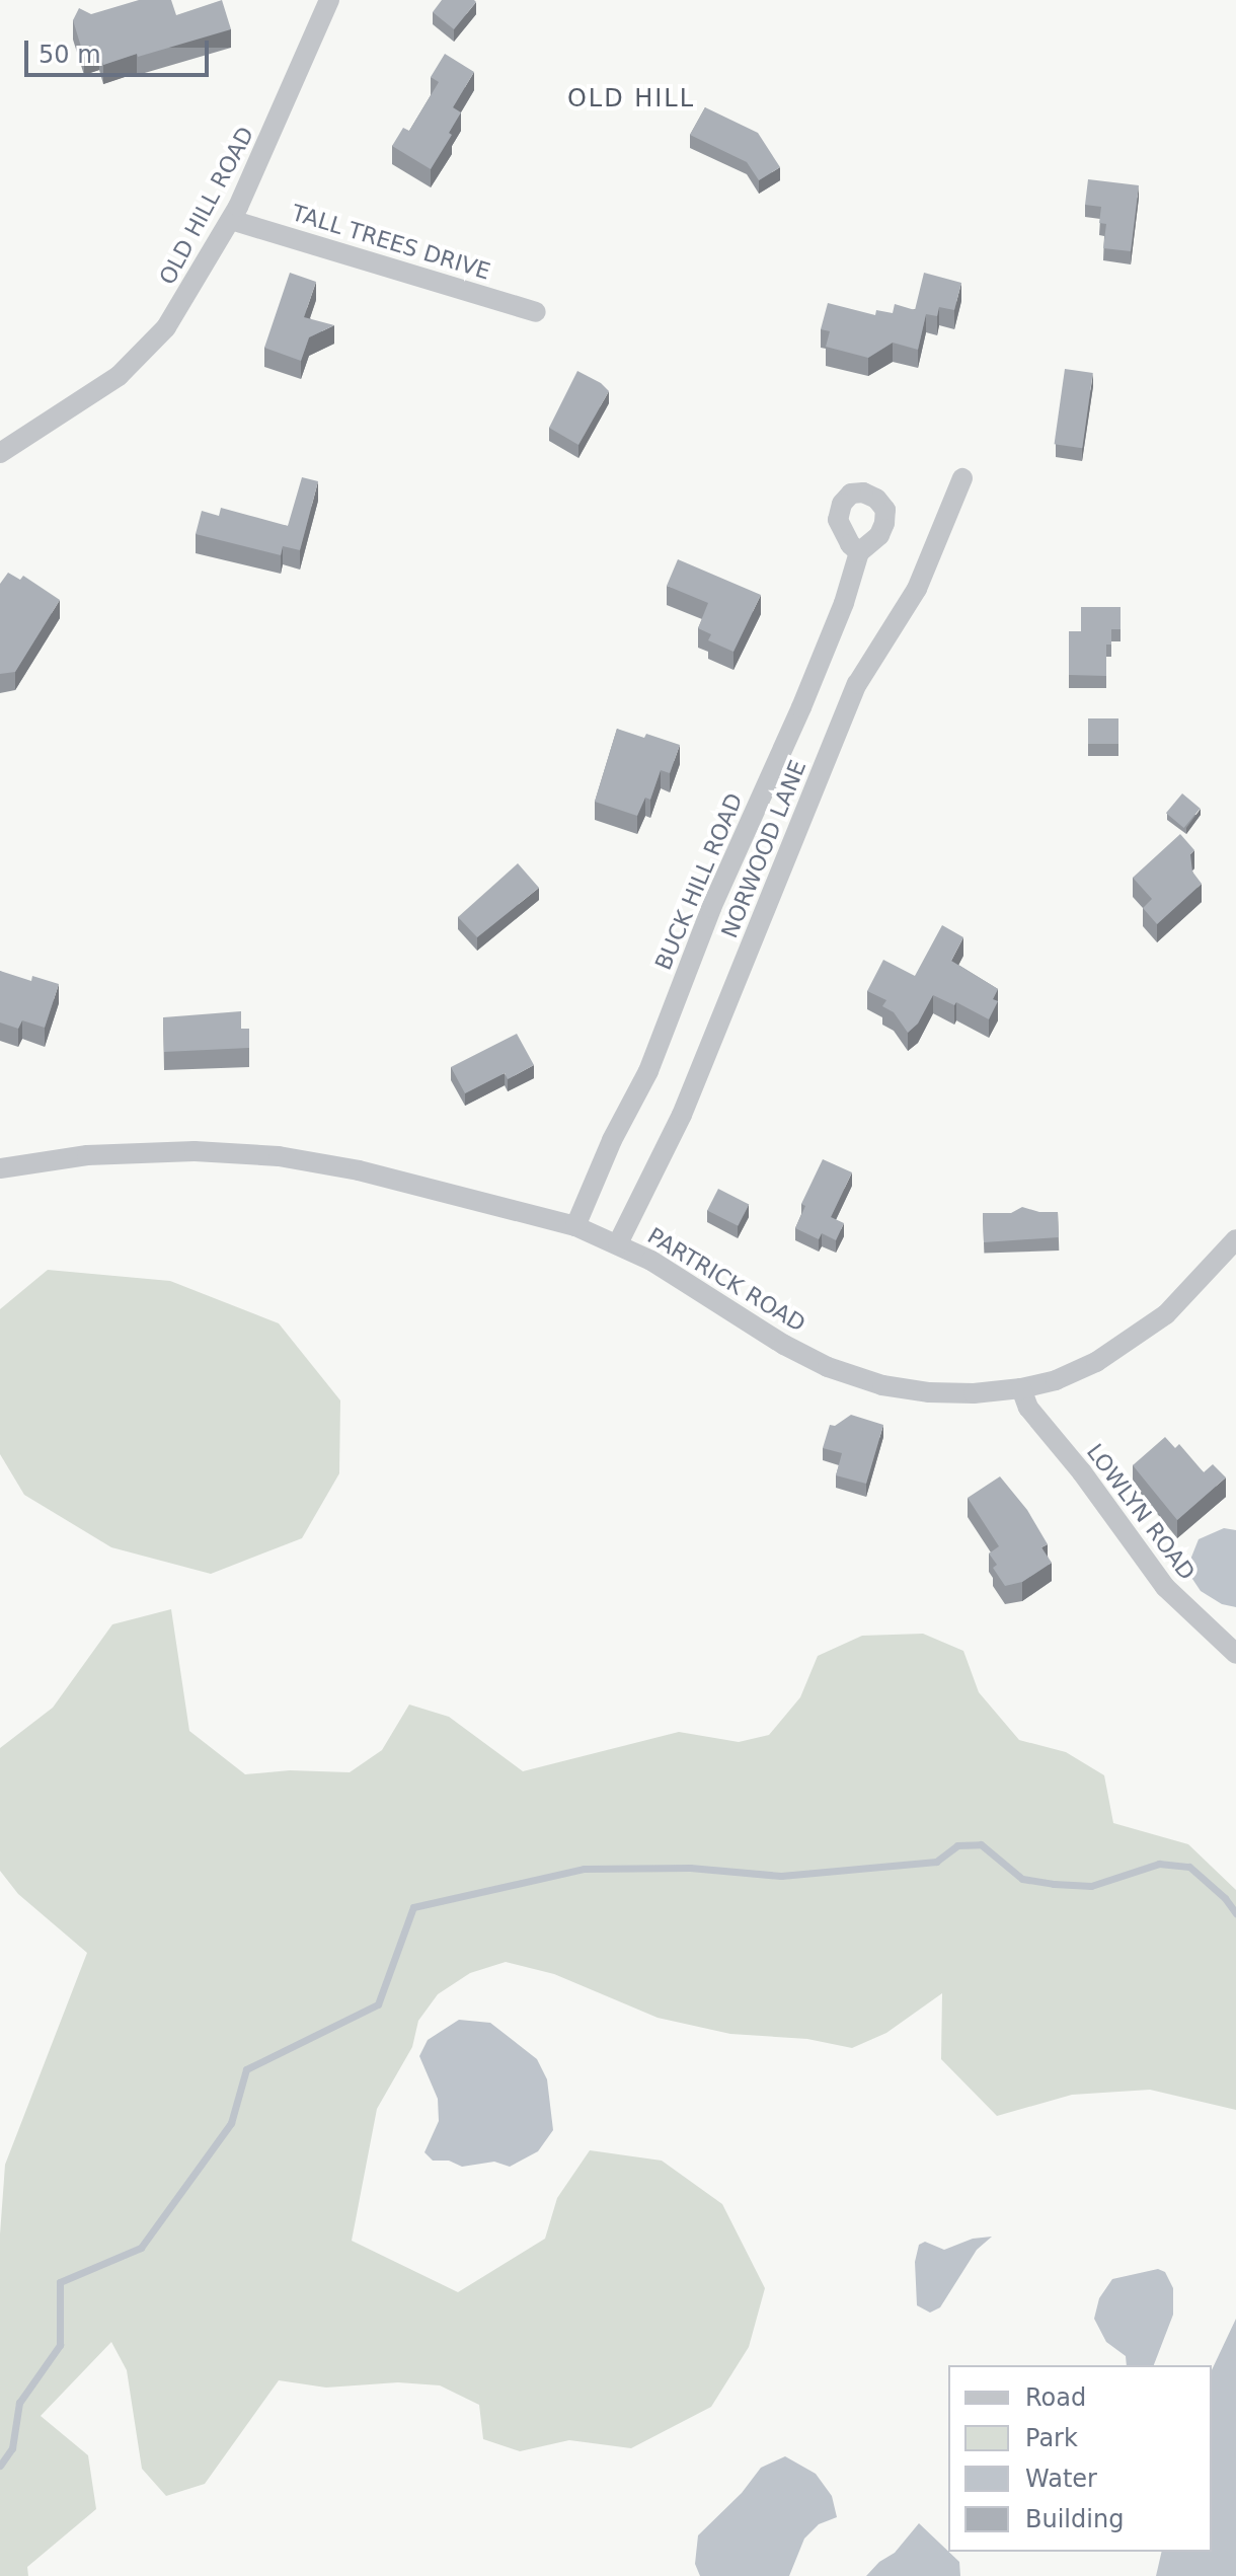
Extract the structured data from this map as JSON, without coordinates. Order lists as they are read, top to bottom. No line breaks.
{"streets":{"street":["OLD HILL ROAD","TALL TREES DRIVE","NORWOOD LANE","BUCK HILL ROAD","PARTRICK ROAD","LOWLYN ROAD"]},"crossings":[["OLD HILL ROAD","TALL TREES DRIVE"],["NORWOOD LANE","PARTRICK ROAD"],["BUCK HILL ROAD","PARTRICK ROAD"],["PARTRICK ROAD","LOWLYN ROAD"]],"districts":["OLD HILL"],"legend":["Road","Park","Water","Building"],"scale_bar":"50 m"}
